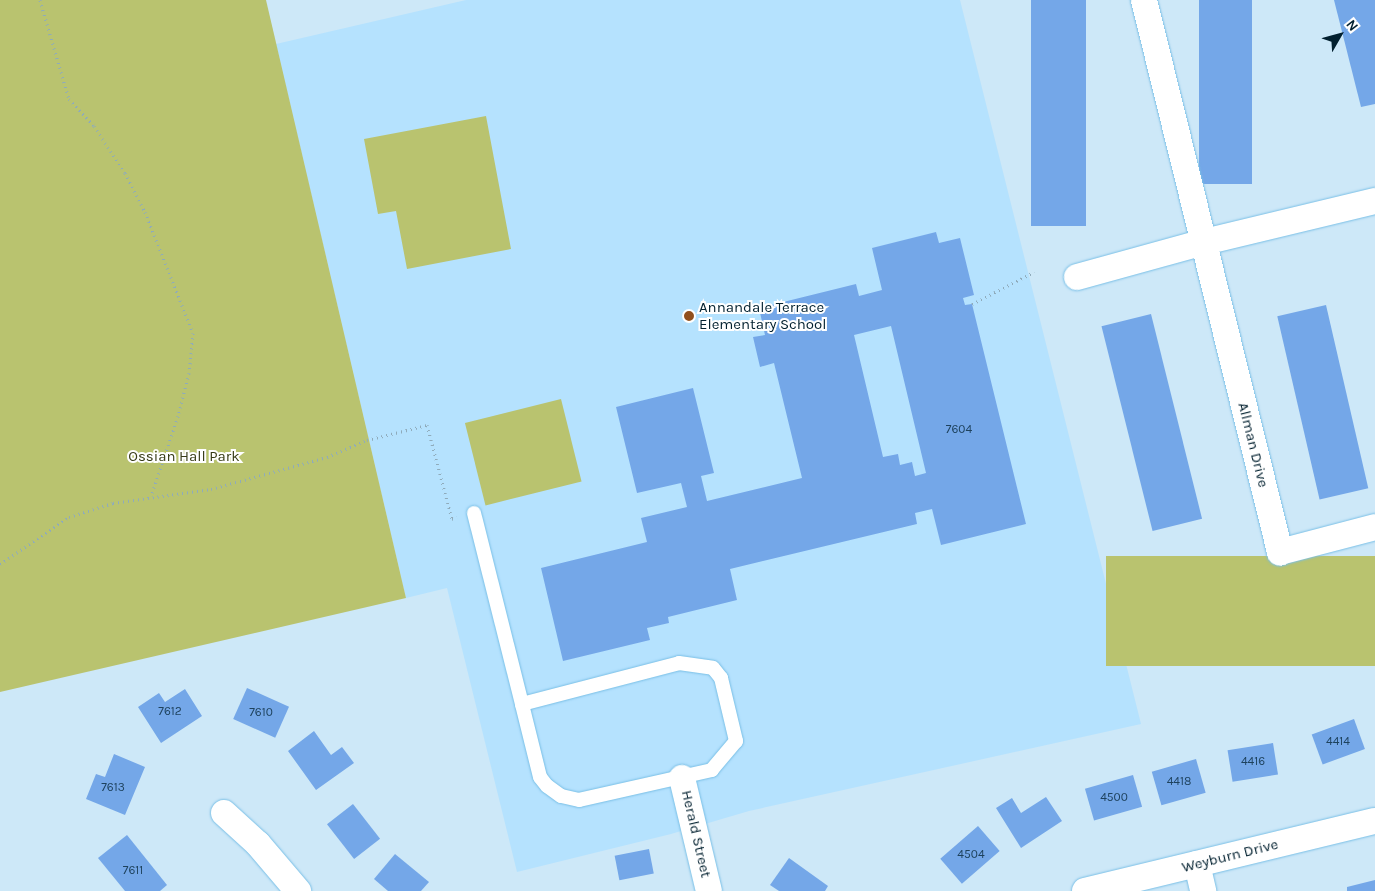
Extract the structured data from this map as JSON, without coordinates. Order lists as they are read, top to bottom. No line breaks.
{"streets":{"street":["Allman Drive","Herald Street","Weyburn Drive"]},"parks":["Ossian Hall Park"],"places":["Annandale Terrace Elementary School"],"house_numbers":["7604","7612","7610","4414","4416","4418","7613","4500","4504","7611"],"north":"top right"}
